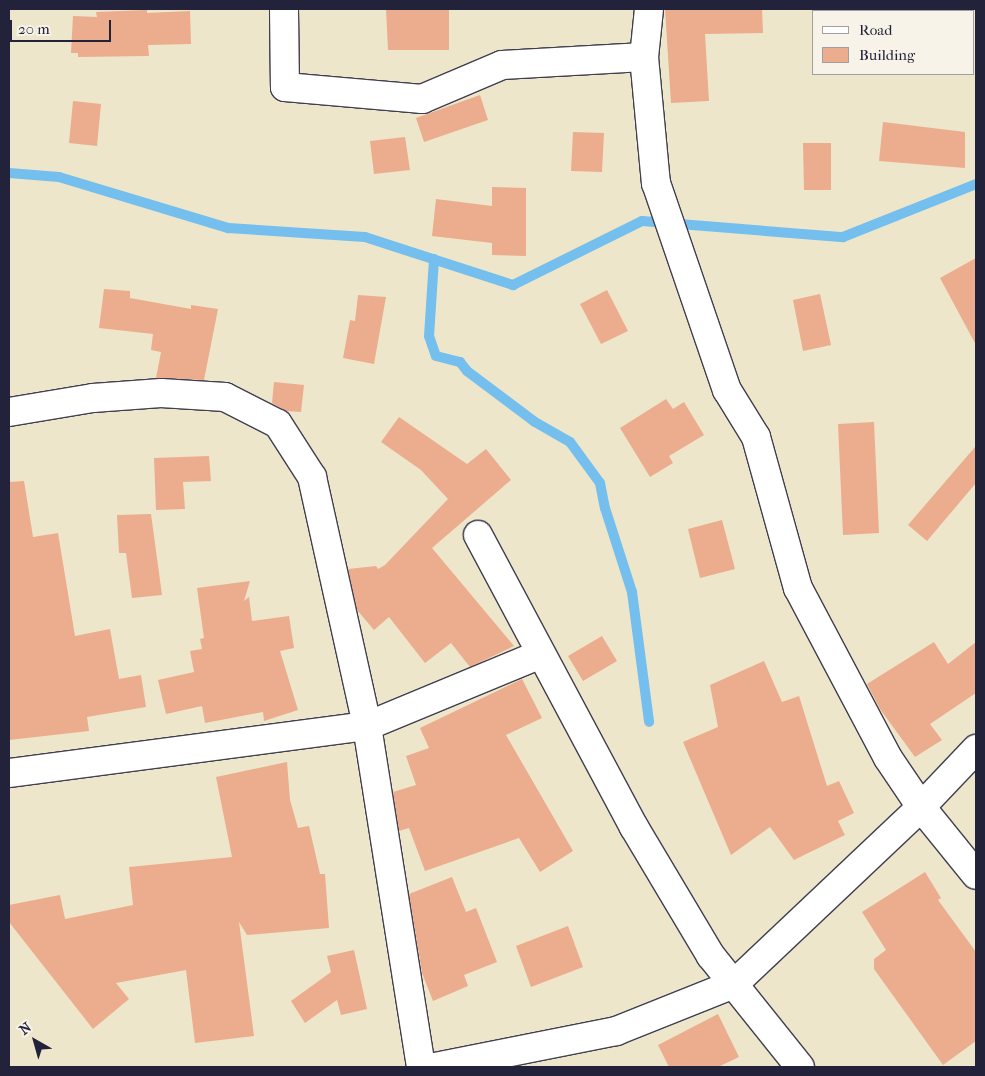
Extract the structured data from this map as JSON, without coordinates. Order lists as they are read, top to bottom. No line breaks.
{"legend":["Road","Building"],"scale_bar":"20 m","north":"top left"}
